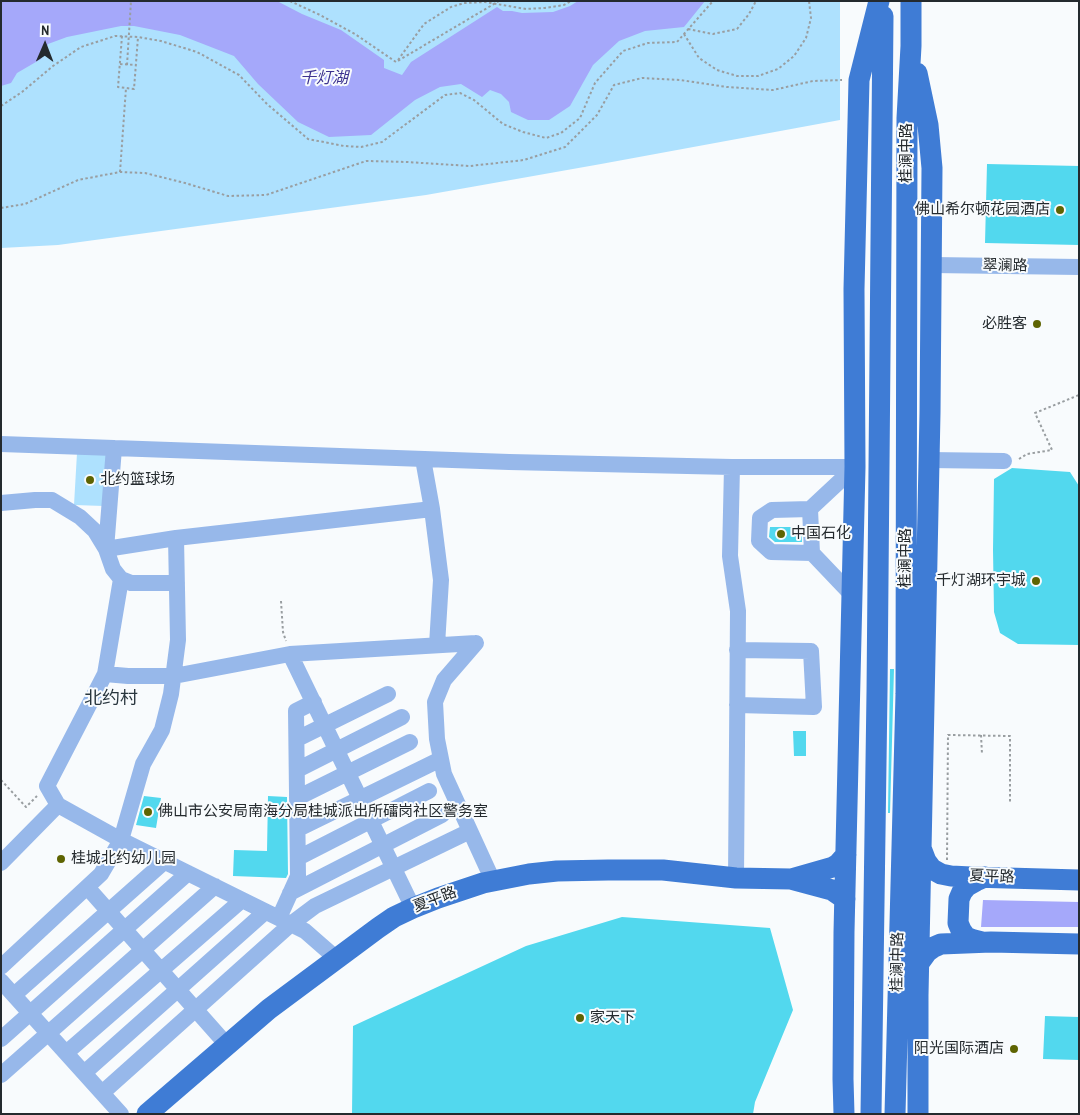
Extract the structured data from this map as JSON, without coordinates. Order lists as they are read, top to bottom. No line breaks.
{"streets":{"main road":["桂澜中路","夏平路"],"street":["翠澜路"]},"districts":["北约村"],"water":["千灯湖"],"places":["佛山希尔顿花园酒店","必胜客","北约篮球场","中国石化","千灯湖环宇城","佛山市公安局南海分局桂城派出所礌岗社区警务室","桂城北约幼儿园","家天下","阳光国际酒店"],"north":"top"}
